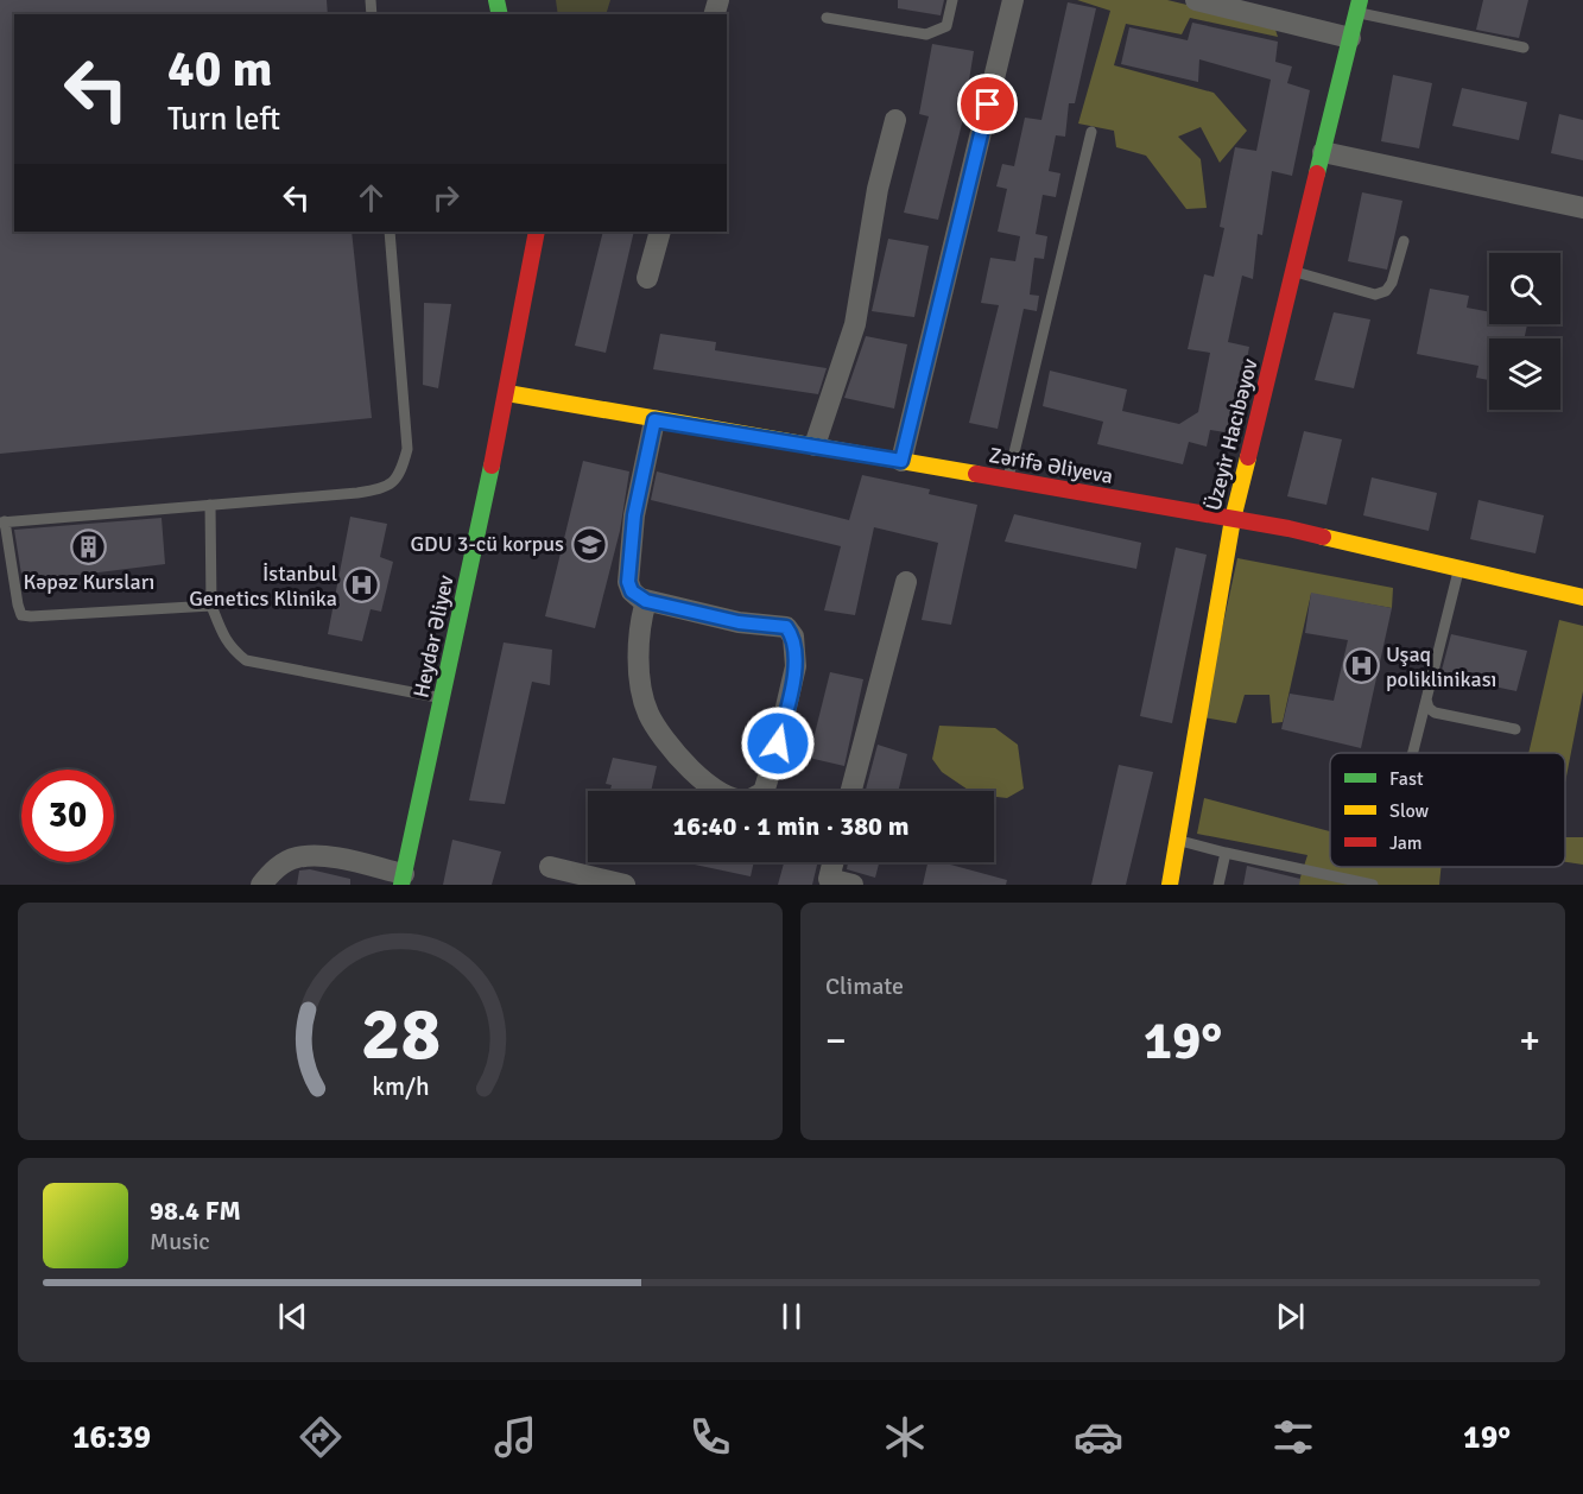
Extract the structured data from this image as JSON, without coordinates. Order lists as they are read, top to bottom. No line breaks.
{"streets":{"street":["Üzeyir Hacıbəyov","Zərifə Əliyeva","Heydər Əliyev"]},"crossings":[["Üzeyir Hacıbəyov","Zərifə Əliyeva"],["Zərifə Əliyeva","Heydər Əliyev"]],"places":{"school or university":["GDU 3-cü korpus"],"building":["Kəpəz Kursları"],"hospital":["İstanbul Genetics Klinika","Uşaq poliklinikası"]},"legend":["Fast","Slow","Jam"],"page":{"turn":["40 m","Turn left"],"limit":"30","trip":"16:40 · 1 min · 380 m","tile":"Climate","heat":["−","19°","+"],"song":["98.4 FM","Music"],"tabs":["16:39","19°"],"gauge":["28","km/h"]}}
